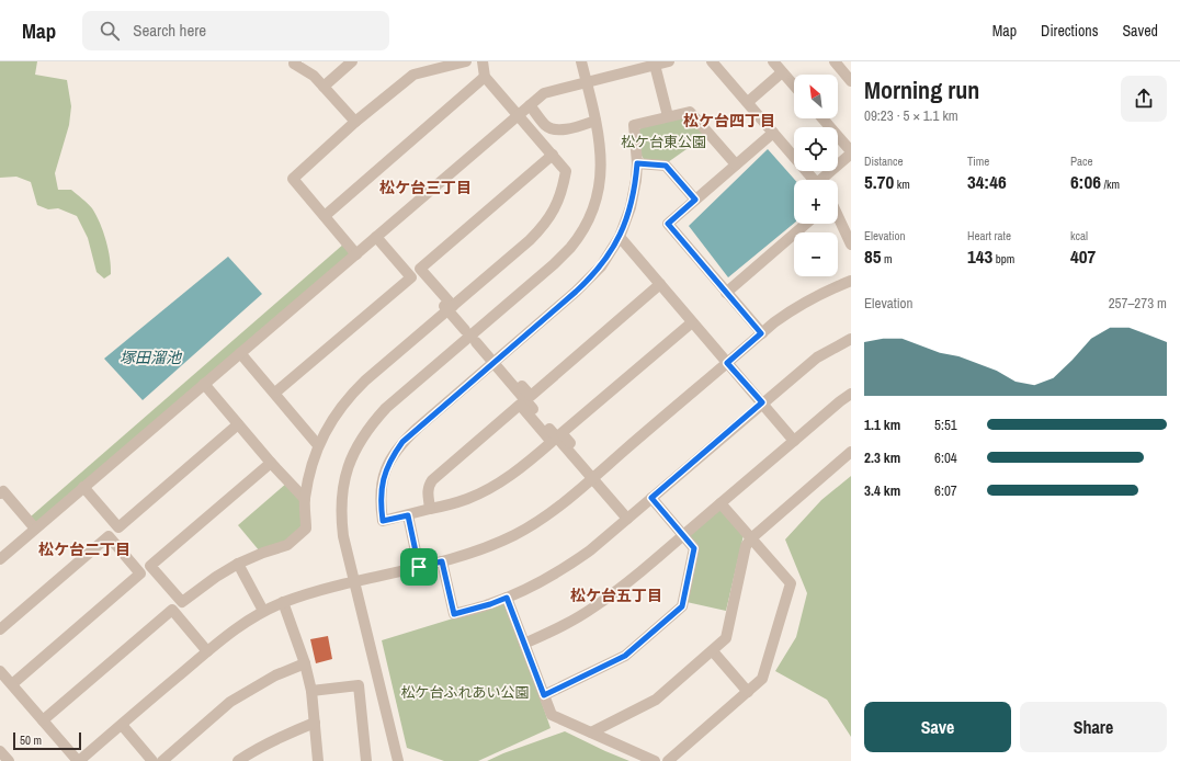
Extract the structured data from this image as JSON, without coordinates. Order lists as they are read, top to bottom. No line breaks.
{"districts":["松ケ台四丁目","松ケ台三丁目","松ケ台二丁目","松ケ台五丁目"],"water":["塚田溜池"],"parks":["松ケ台東公園","松ケ台ふれあい公園"],"scale_bar":"50 m","north":"top left","page":{"header":"Map","search":"Search here","nav":["Map","Directions","Saved"],"heading":["Morning run","09:23 · 5 × 1.1 km"],"map_buttons":["+","−"],"stats":[["Distance","5.70 km"],["Time","34:46"],["Pace","6:06 /km"],["Elevation","85 m"],["Heart rate","143 bpm"],["kcal","407"]],"chart":["Elevation","257–273 m"],"list":[{"name":"1.1 km","note":"5:51"},{"name":"2.3 km","note":"6:04"},{"name":"3.4 km","note":"6:07"}],"buttons":["Save","Share"],"scale":"50 m"}}
